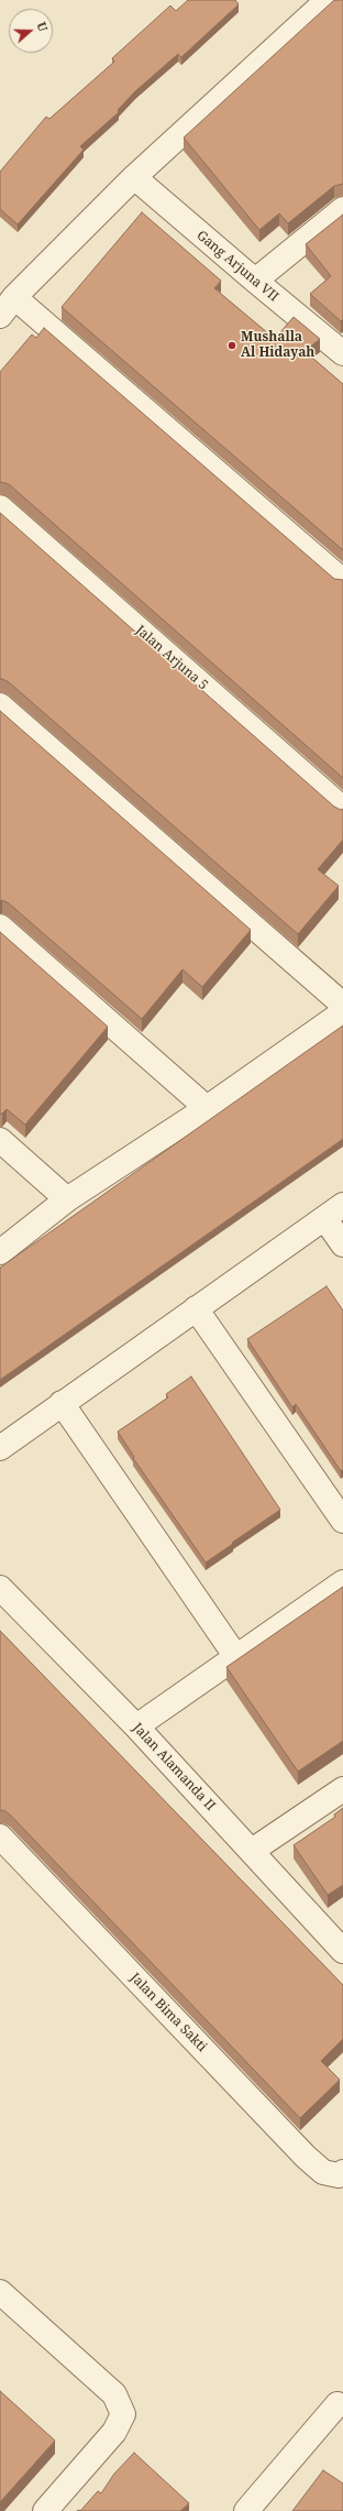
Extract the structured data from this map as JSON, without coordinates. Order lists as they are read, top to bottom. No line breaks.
{"streets":{"street":["Gang Arjuna VII","Jalan Arjuna 5","Jalan Alamanda II","Jalan Bima Sakti"]},"places":["Mushalla Al Hidayah"],"north":"right"}
